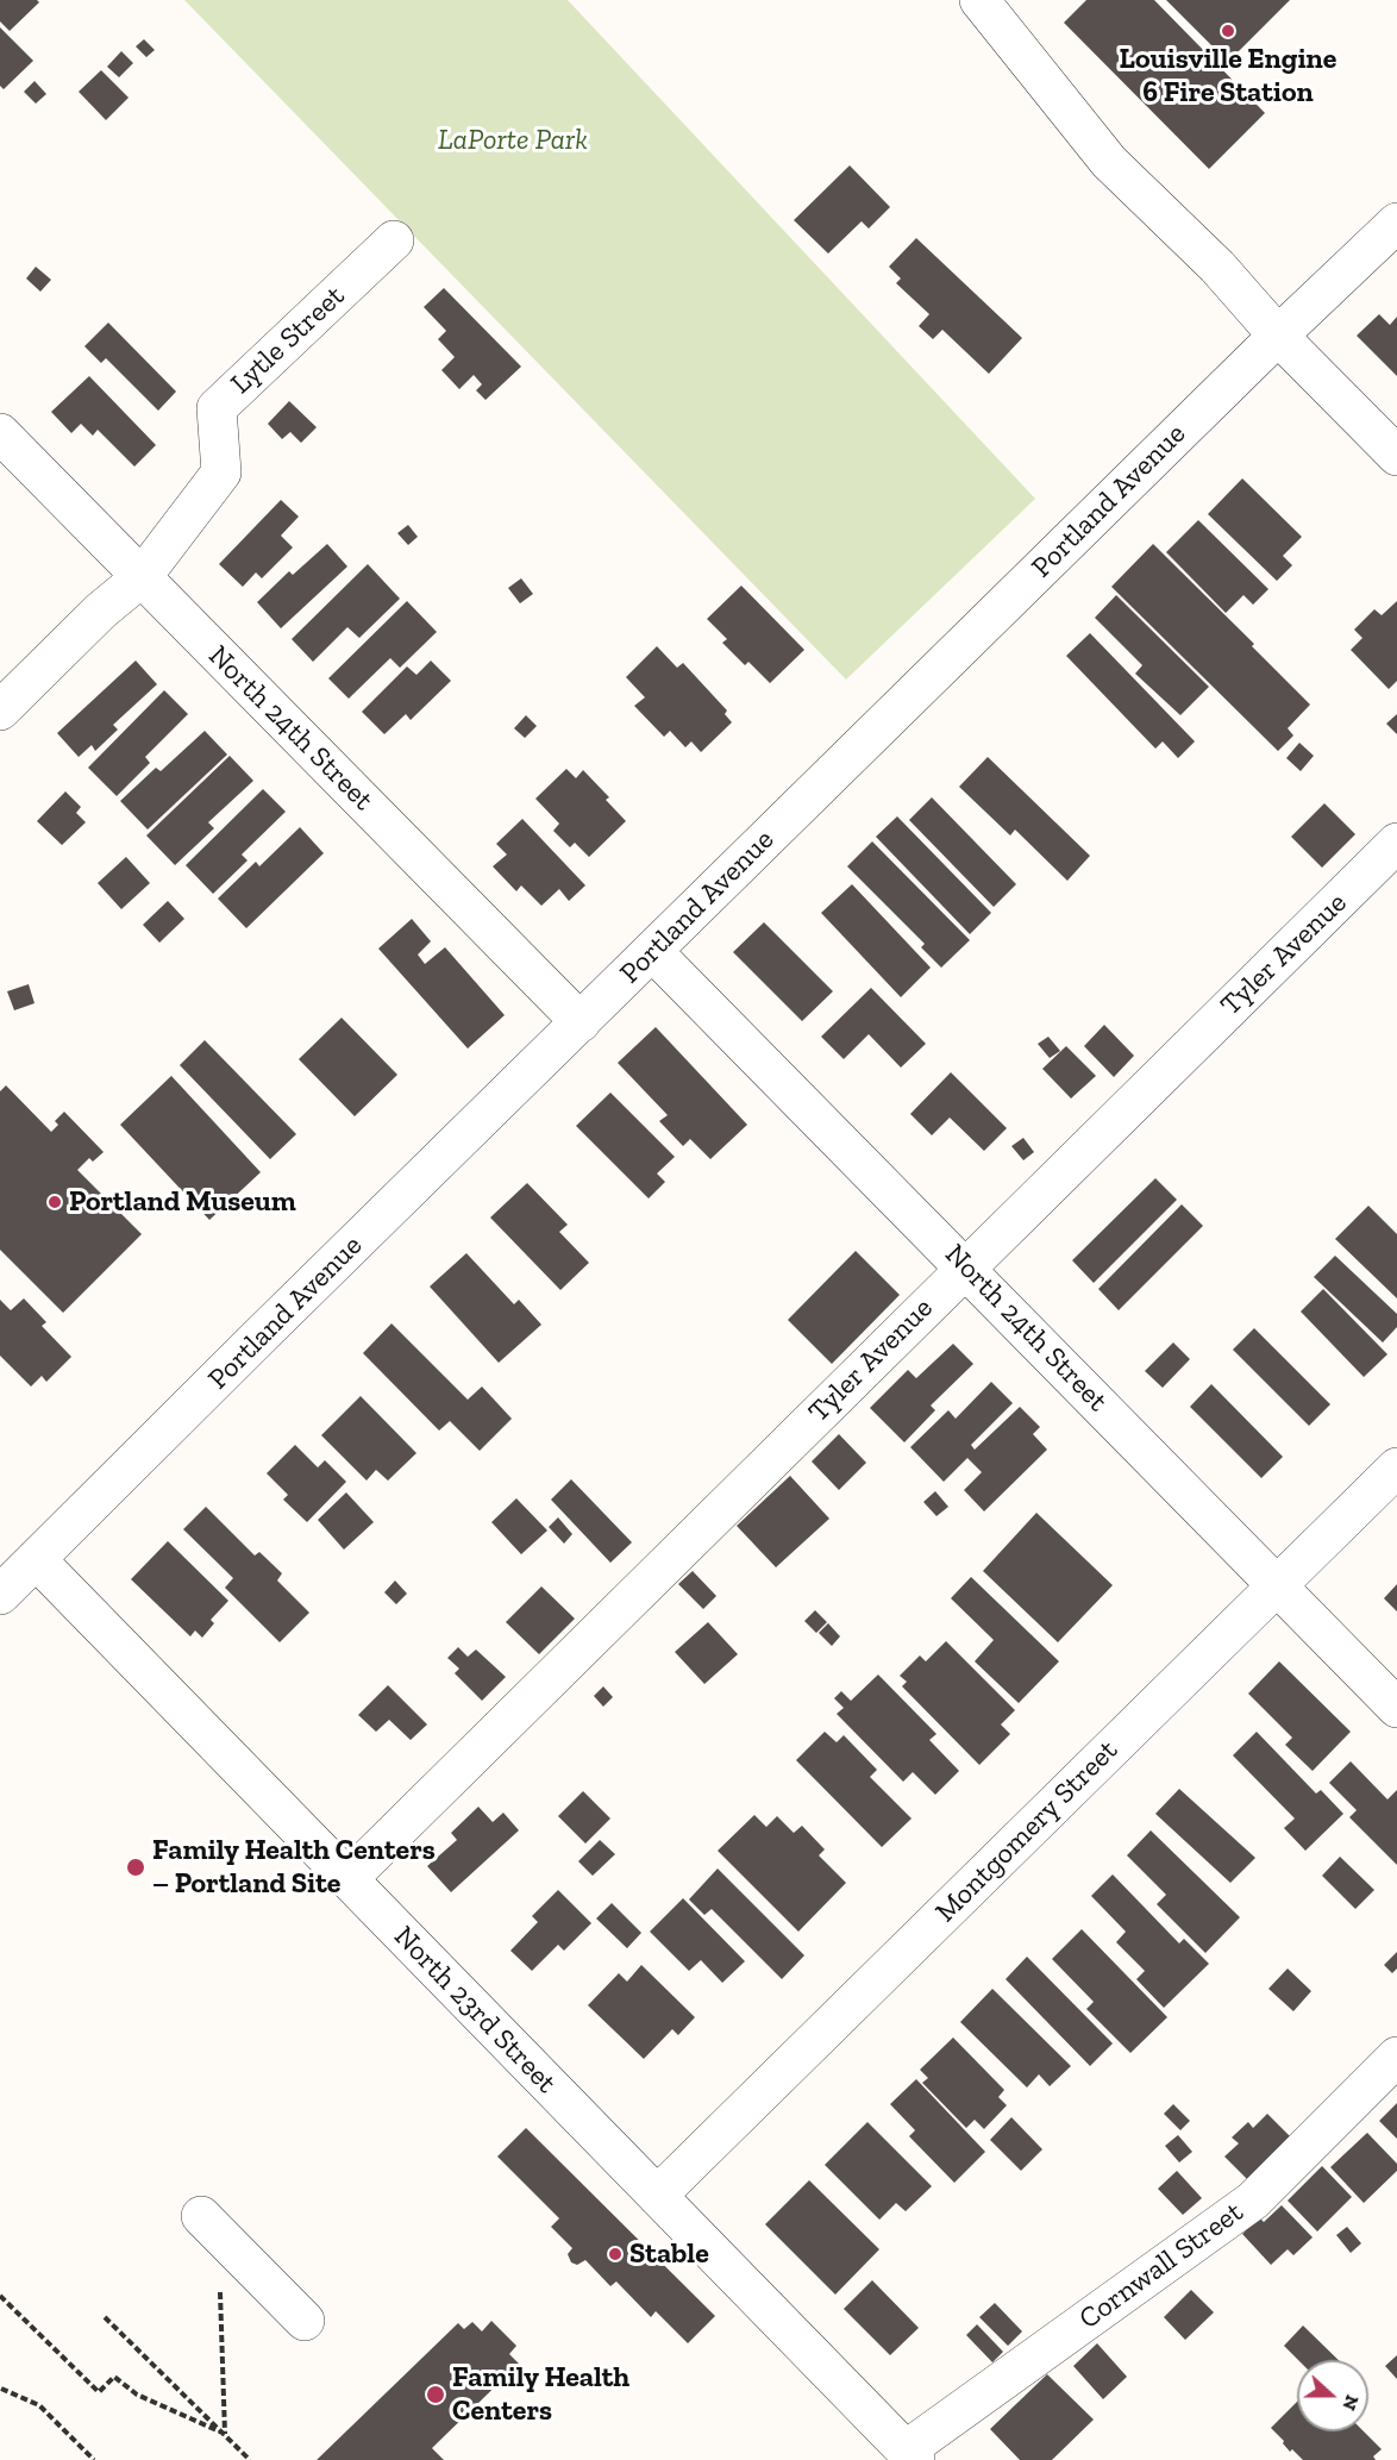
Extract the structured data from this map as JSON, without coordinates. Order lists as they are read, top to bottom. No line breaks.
{"streets":{"street":["Lytle Street","Portland Avenue","North 24th Street","Tyler Avenue","Montgomery Street","North 23rd Street","Cornwall Street"]},"crossings":[["Lytle Street","North 24th Street"],["Portland Avenue","North 24th Street"],["Portland Avenue","North 23rd Street"],["North 24th Street","Tyler Avenue"],["North 24th Street","Montgomery Street"],["Tyler Avenue","North 23rd Street"],["Montgomery Street","North 23rd Street"],["North 23rd Street","Cornwall Street"]],"parks":["LaPorte Park"],"places":["Louisville Engine 6 Fire Station","Portland Museum","Family Health Centers – Portland Site","Stable","Family Health Centers"],"north":"right"}
